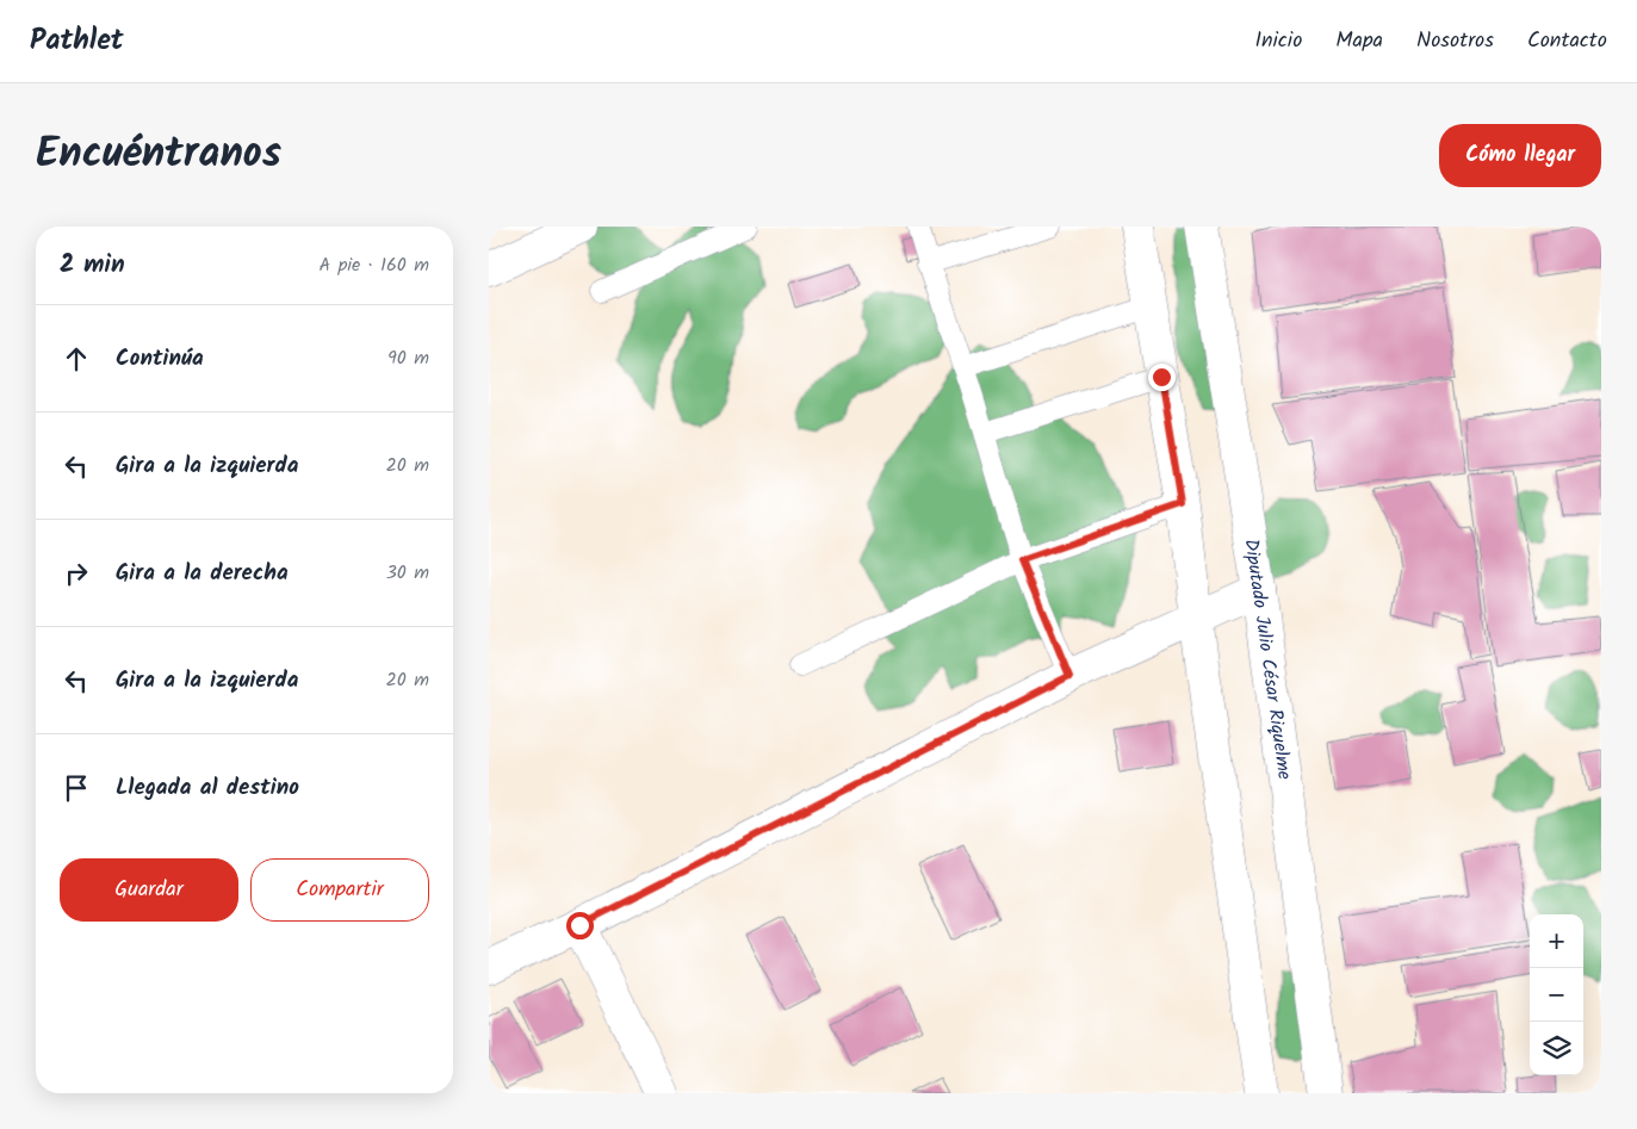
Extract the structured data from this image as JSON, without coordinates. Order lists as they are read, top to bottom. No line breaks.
{"streets":{"street":["Diputado Julio César Riquelme"]},"page":{"header":"Pathlet","nav":["Inicio","Mapa","Nosotros","Contacto"],"title":"Encuéntranos","buttons":["Cómo llegar",["Guardar","Compartir"]],"heading":["2 min","A pie · 160 m"],"list":[["Continúa","90 m"],["Gira a la izquierda","20 m"],["Gira a la derecha","30 m"],["Gira a la izquierda","20 m"],"Llegada al destino"],"map_buttons":["+","−"]}}
